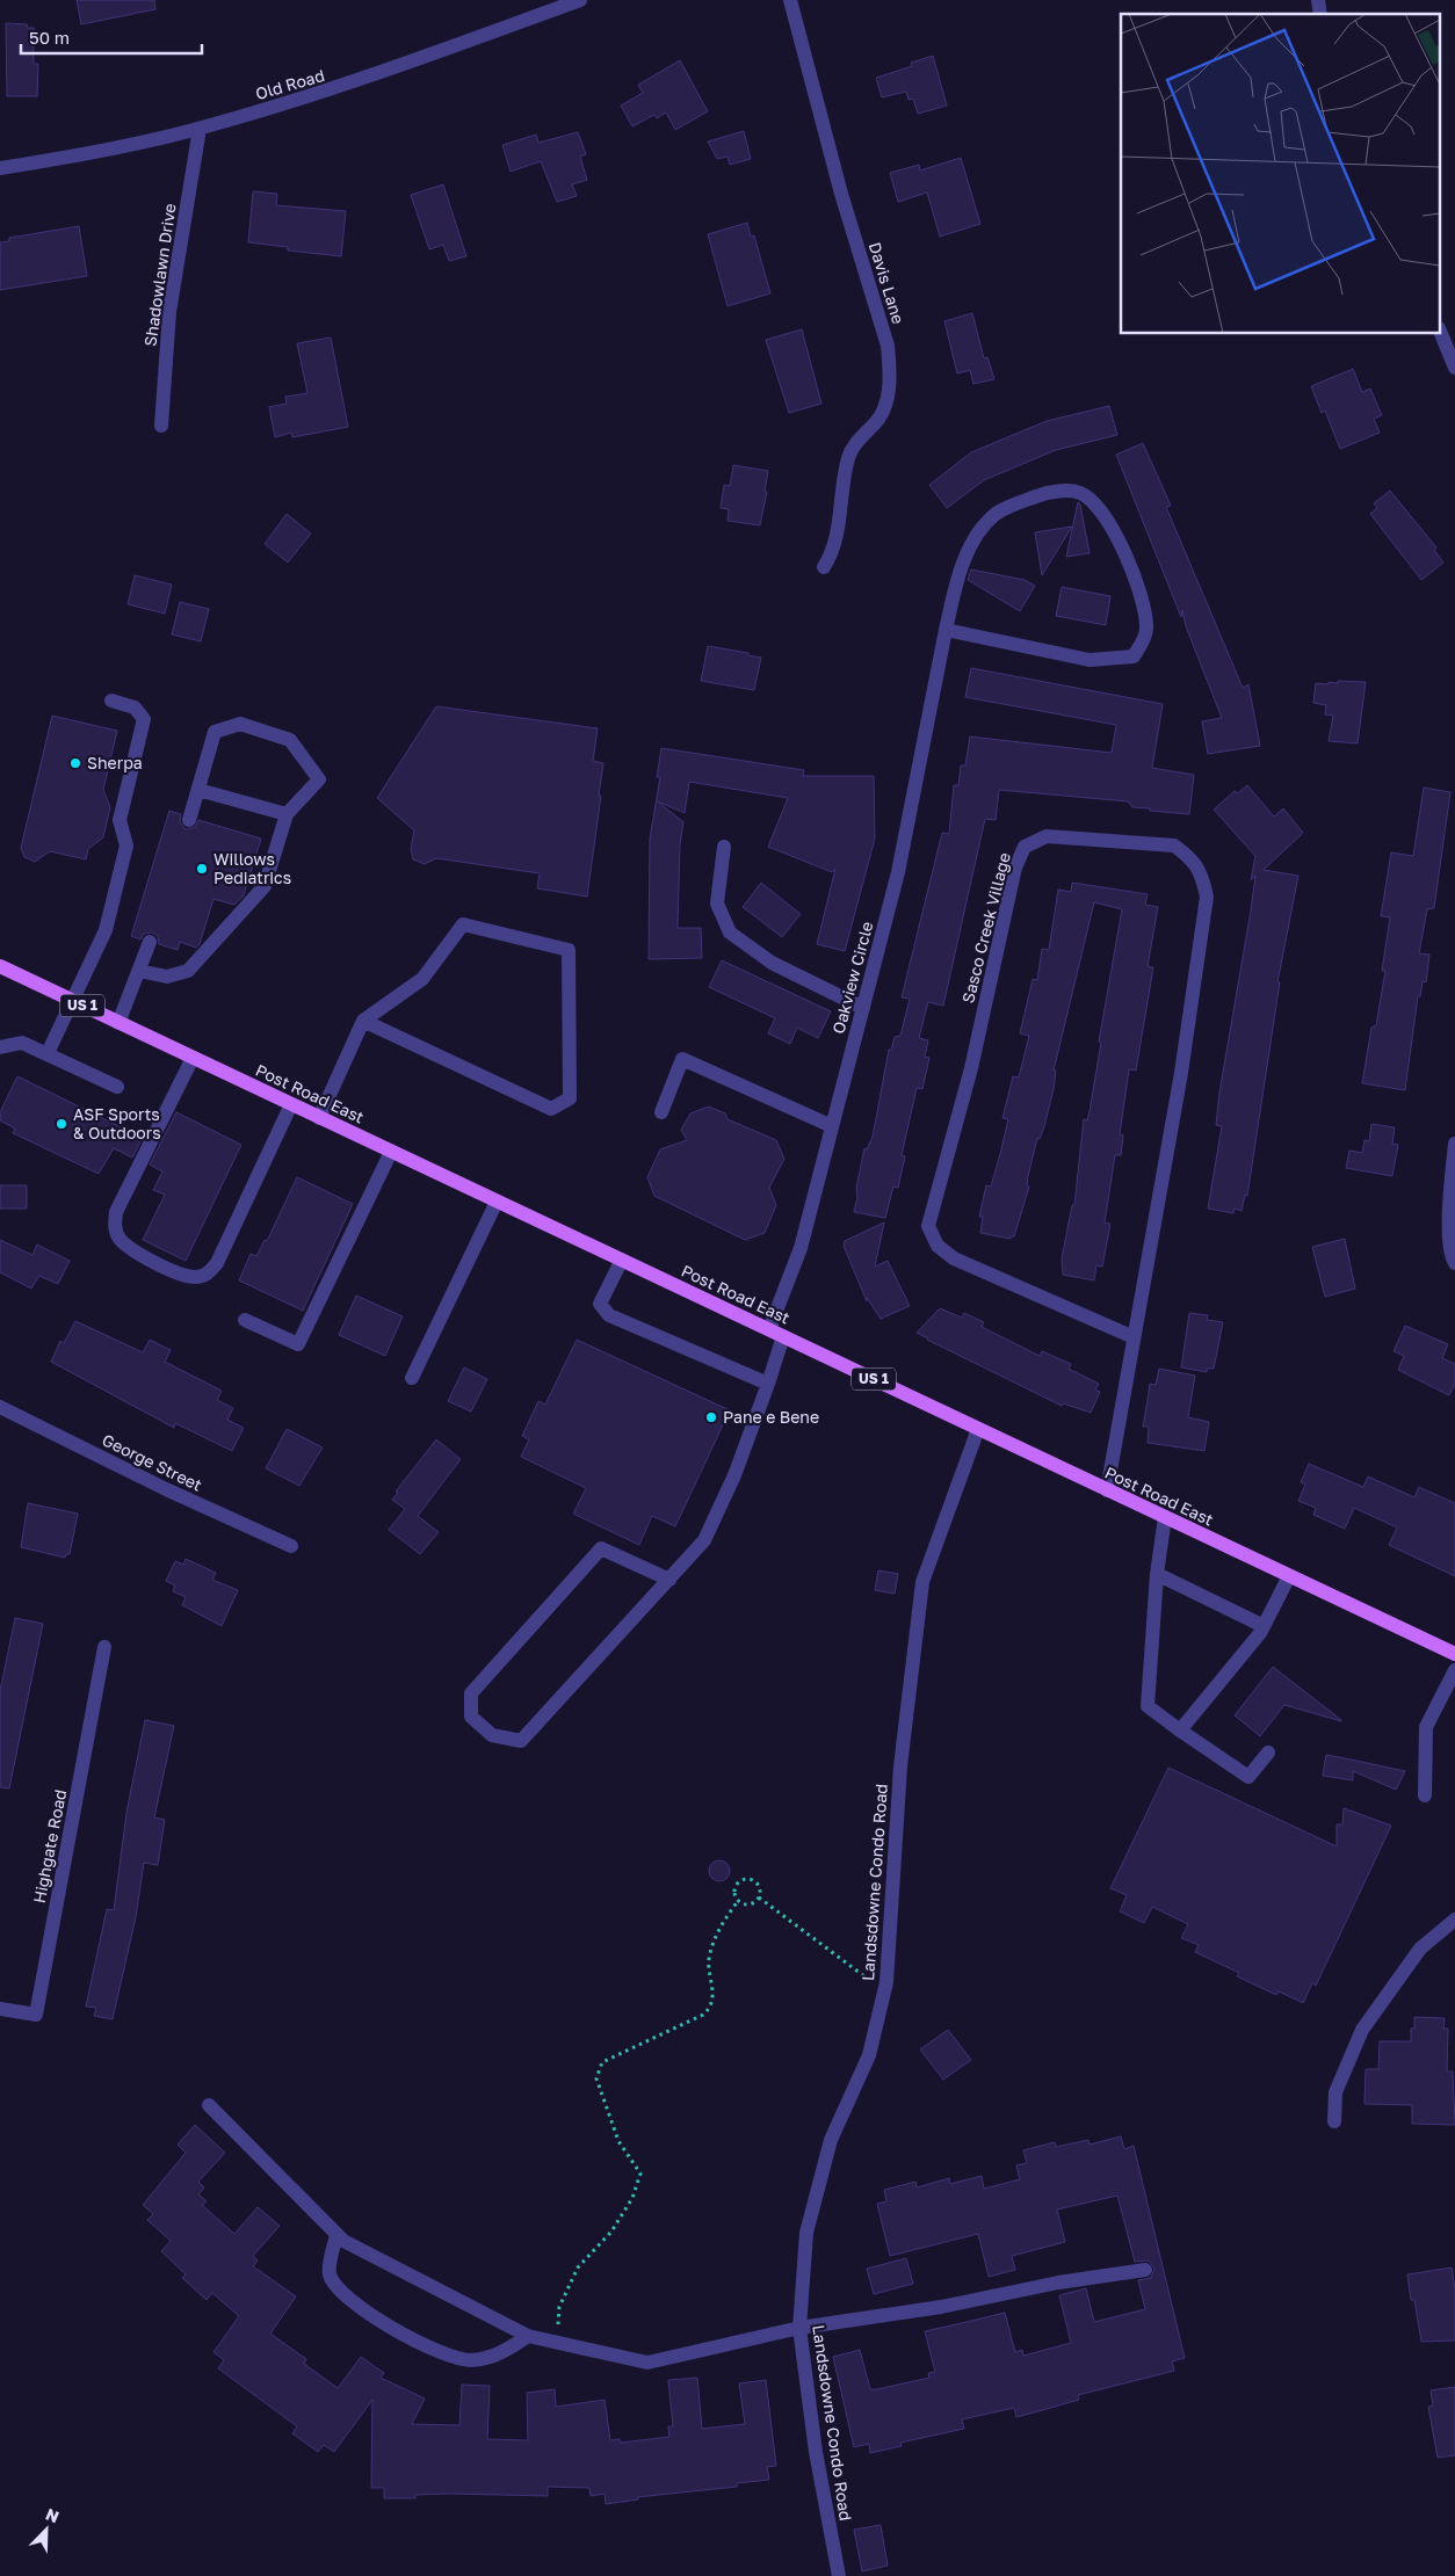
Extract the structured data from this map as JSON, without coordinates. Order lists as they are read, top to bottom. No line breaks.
{"streets":{"main road":["US 1","Post Road East"],"street":["Old Road","Shadowlawn Drive","Davis Lane","Sasco Creek Village","Oakview Circle","George Street","Highgate Road","Landsdowne Condo Road"]},"crossings":[["Old Road","Shadowlawn Drive"],["Sasco Creek Village","Post Road East"],["Oakview Circle","Post Road East"],["Post Road East","Landsdowne Condo Road"]],"places":["Sherpa","Willows Pediatrics","ASF Sports & Outdoors","Pane e Bene"],"scale_bar":"50 m","north":"top right"}
